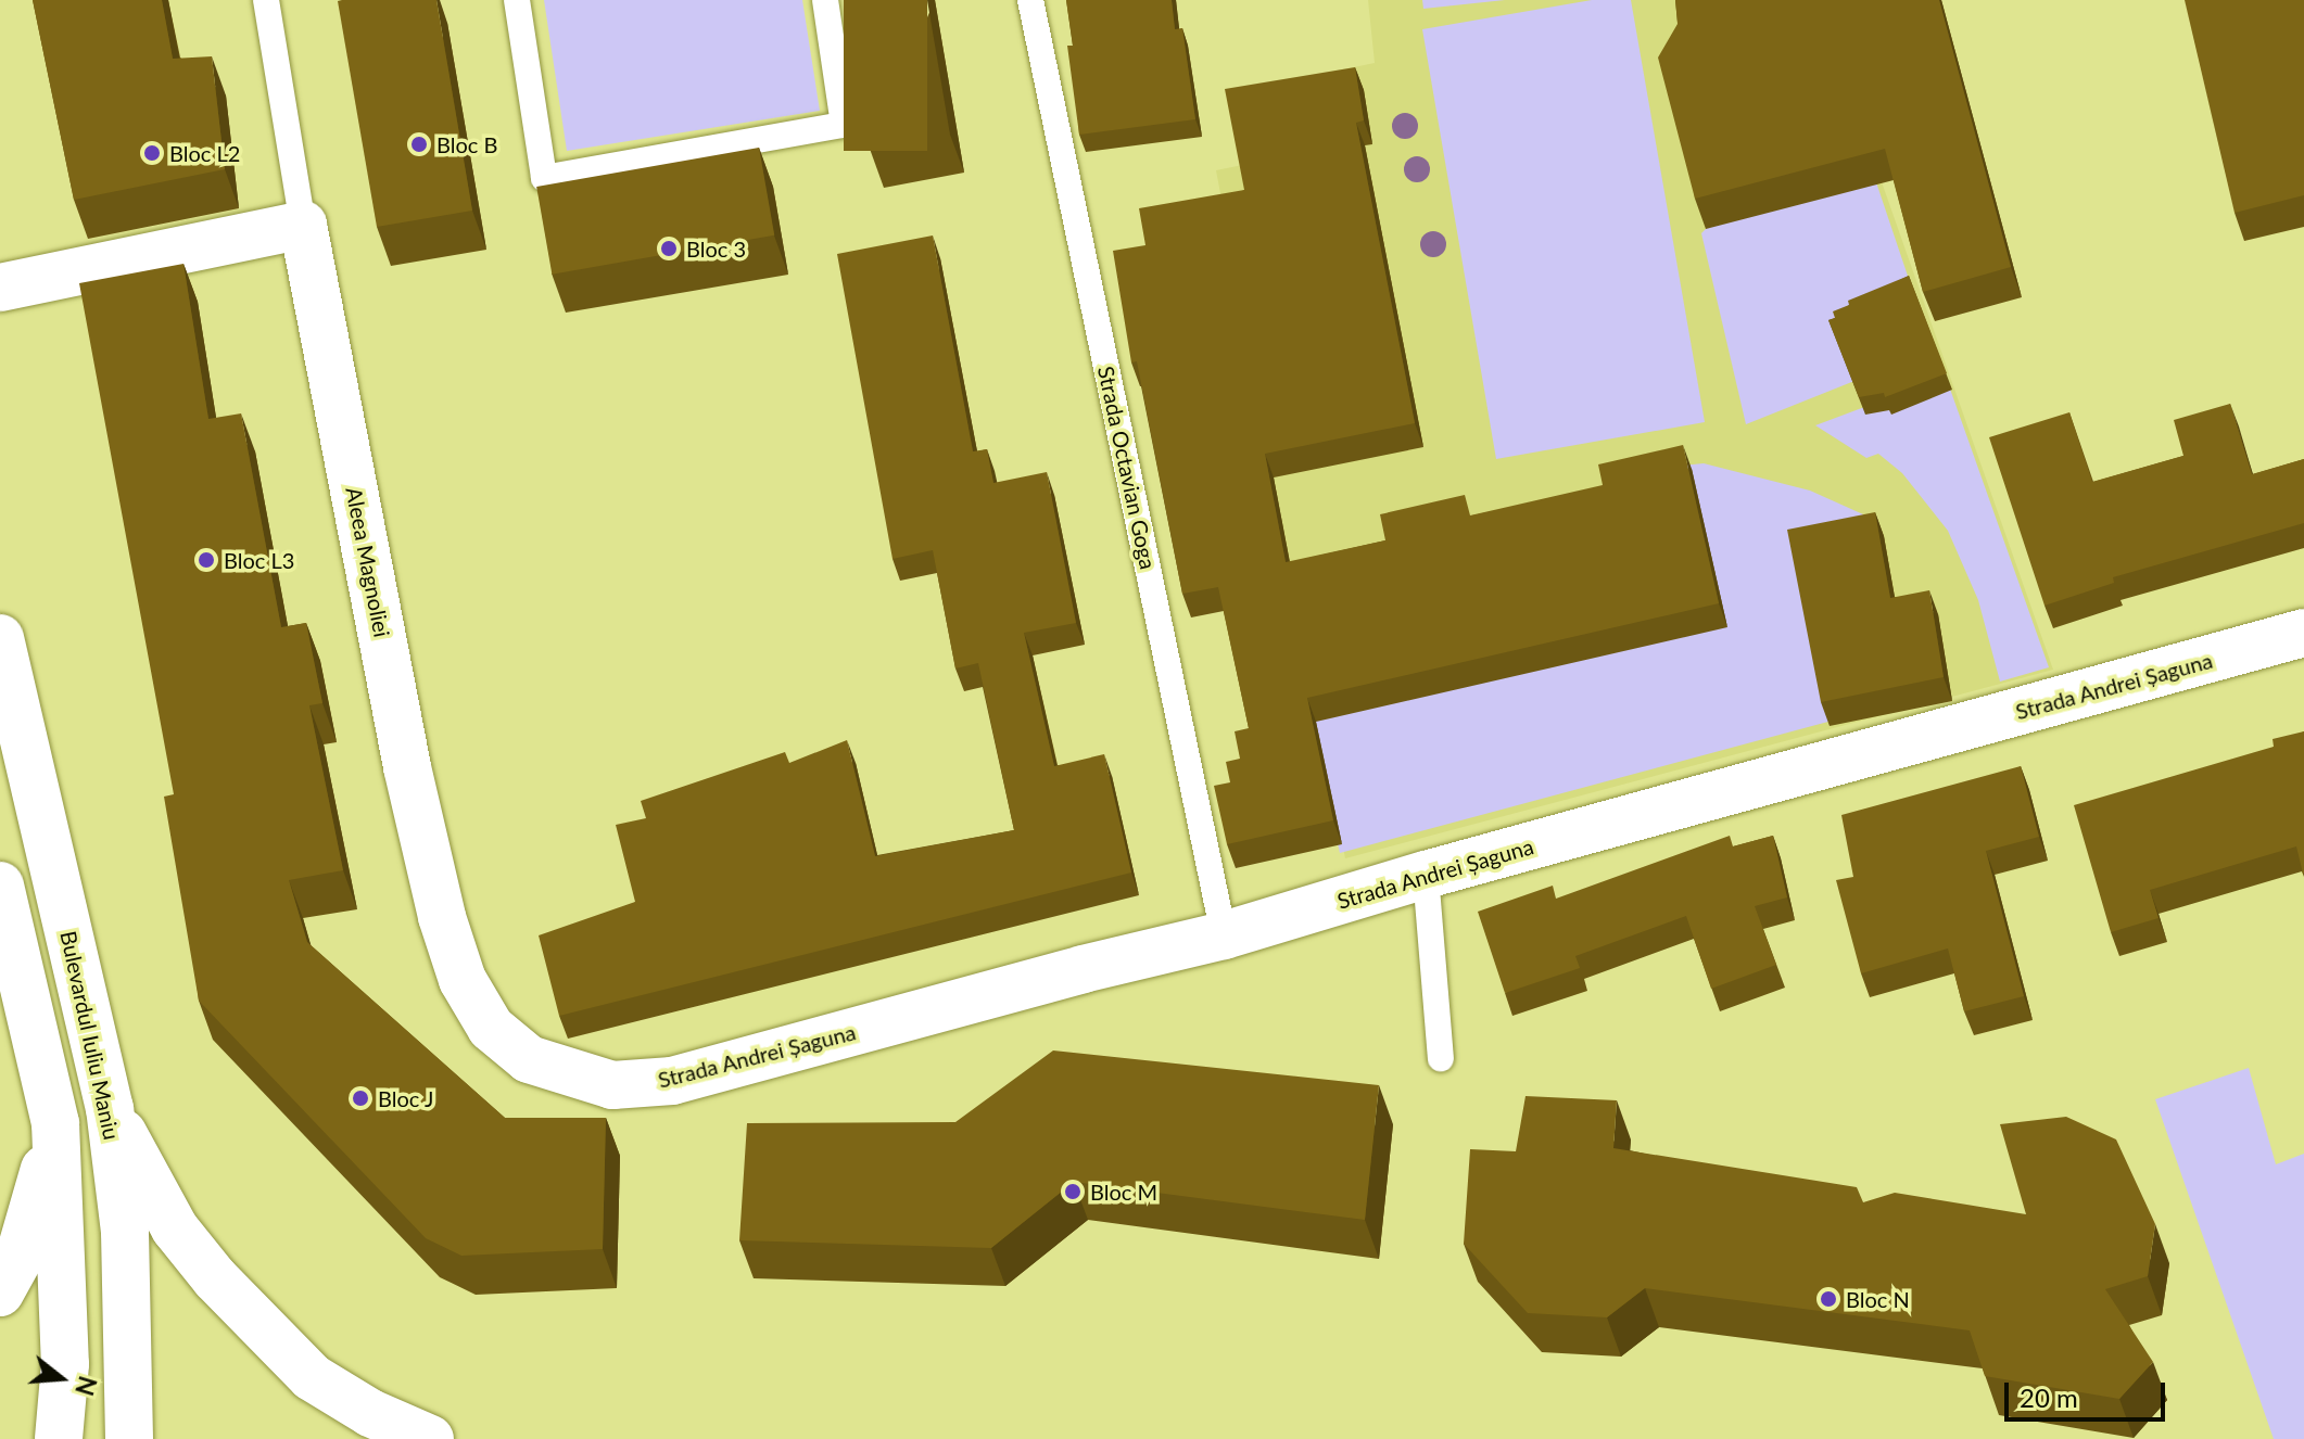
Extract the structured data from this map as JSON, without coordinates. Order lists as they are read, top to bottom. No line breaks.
{"streets":{"street":["Aleea Magnoliei","Strada Andrei Șaguna","Bulevardul Iuliu Maniu"],"lane":["Strada Octavian Goga"]},"crossings":[["Strada Octavian Goga","Strada Andrei Șaguna"],["Aleea Magnoliei","Strada Andrei Șaguna"]],"places":["Bloc B","Bloc L2","Bloc 3","Bloc L3","Bloc J","Bloc M","Bloc N"],"scale_bar":"20 m","north":"right"}
